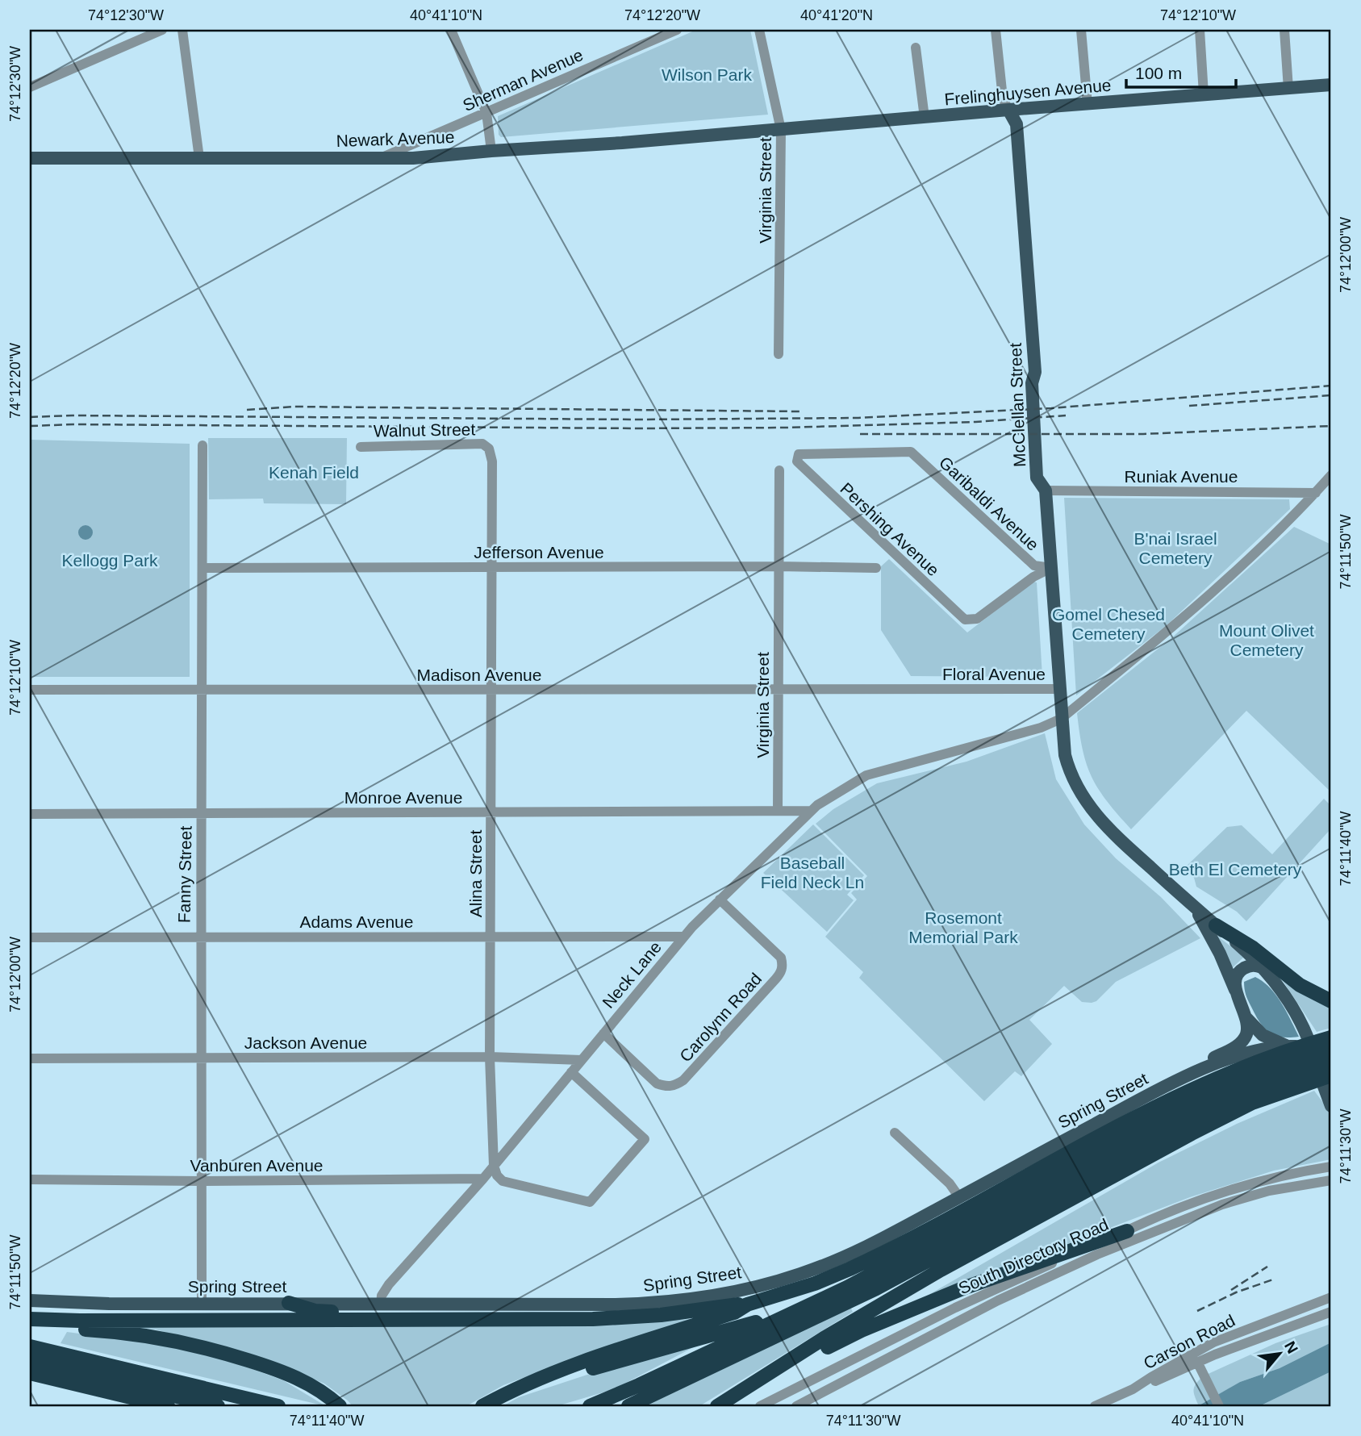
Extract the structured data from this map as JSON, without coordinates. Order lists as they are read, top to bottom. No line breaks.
{"streets":{"main road":["Frelinghuysen Avenue","Newark Avenue","McClellan Street","Spring Street"],"street":["Sherman Avenue","Virginia Street","Walnut Street","Runiak Avenue","Garibaldi Avenue","Pershing Avenue","Jefferson Avenue","Floral Avenue","Madison Avenue","Monroe Avenue","Alina Street","Fanny Street","Adams Avenue","Neck Lane","Carolynn Road","Jackson Avenue","Vanburen Avenue","South Directory Road","Carson Road"]},"crossings":[["Sherman Avenue","Newark Avenue"],["Frelinghuysen Avenue","Newark Avenue"],["Frelinghuysen Avenue","Virginia Street"],["Frelinghuysen Avenue","McClellan Street"],["Virginia Street","Jefferson Avenue"],["Virginia Street","Madison Avenue"],["Virginia Street","Monroe Avenue"],["McClellan Street","Runiak Avenue"],["McClellan Street","Garibaldi Avenue"],["McClellan Street","Pershing Avenue"],["McClellan Street","Floral Avenue"],["McClellan Street","Neck Lane"],["McClellan Street","Spring Street"],["Walnut Street","Alina Street"],["Runiak Avenue","Neck Lane"],["Garibaldi Avenue","Pershing Avenue"],["Jefferson Avenue","Alina Street"],["Jefferson Avenue","Fanny Street"],["Floral Avenue","Madison Avenue"],["Madison Avenue","Alina Street"],["Madison Avenue","Fanny Street"],["Monroe Avenue","Alina Street"],["Monroe Avenue","Fanny Street"],["Alina Street","Adams Avenue"],["Alina Street","Neck Lane"],["Alina Street","Jackson Avenue"],["Fanny Street","Adams Avenue"],["Fanny Street","Jackson Avenue"],["Fanny Street","Spring Street"],["Fanny Street","Vanburen Avenue"],["Adams Avenue","Neck Lane"],["Neck Lane","Carolynn Road"],["Neck Lane","Jackson Avenue"],["Neck Lane","Spring Street"],["Neck Lane","Vanburen Avenue"]],"parks":["Wilson Park","Kenah Field","B'nai Israel Cemetery","Kellogg Park","Gomel Chesed Cemetery","Mount Olivet Cemetery","Baseball Field Neck Ln","Beth El Cemetery","Rosemont Memorial Park"],"scale_bar":"100 m","north":"top right","coordinates":["74°12'30\"W","40°41'10\"N","74°12'20\"W","40°41'20\"N","74°12'10\"W","74°12'00\"W","74°11'50\"W","74°11'40\"W","74°11'30\"W"]}
